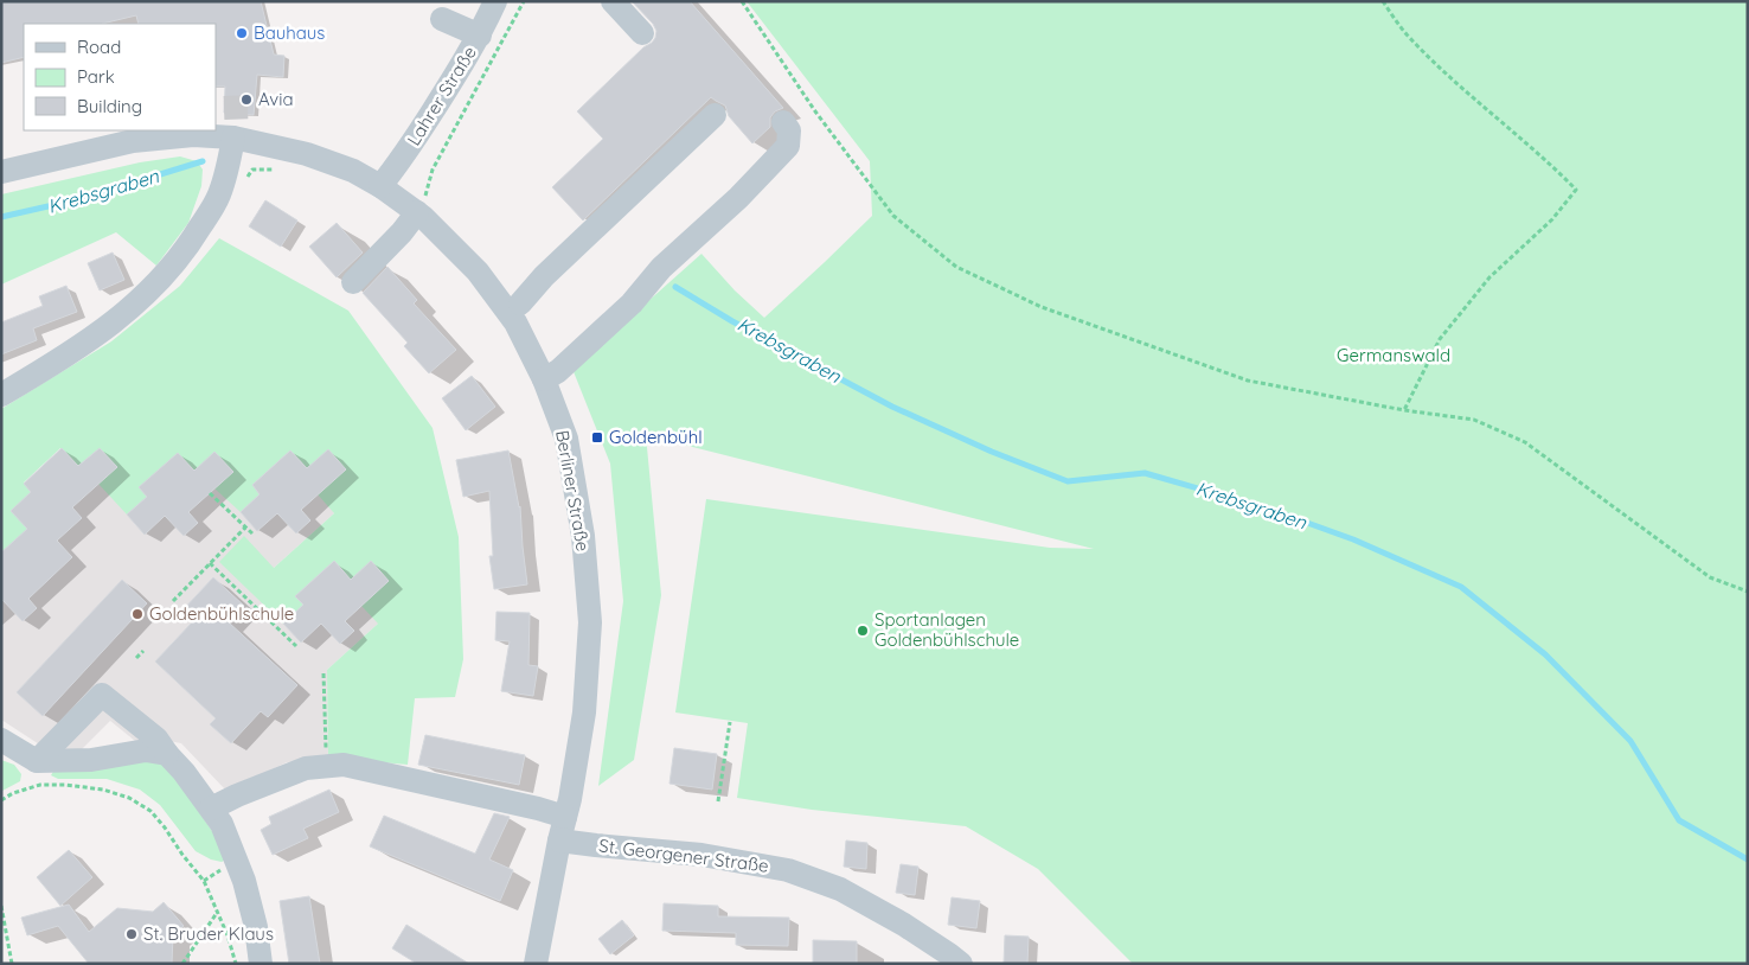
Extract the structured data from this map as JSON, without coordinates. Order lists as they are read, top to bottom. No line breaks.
{"streets":{"street":["Lahrer Straße","Berliner Straße","St. Georgener Straße"]},"crossings":[["Lahrer Straße","Berliner Straße"],["Berliner Straße","St. Georgener Straße"]],"water":["Krebsgraben"],"parks":["Germanswald"],"places":{"other":["Bauhaus","Avia","Goldenbühlschule","Sportanlagen Goldenbühlschule","St. Bruder Klaus"],"transit":["Goldenbühl"]},"legend":["Road","Park","Building"]}
